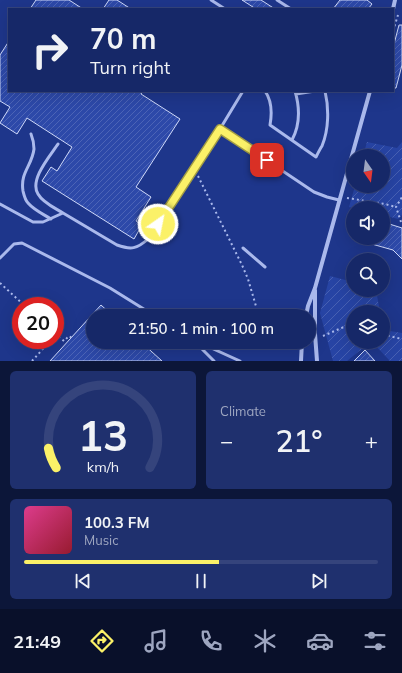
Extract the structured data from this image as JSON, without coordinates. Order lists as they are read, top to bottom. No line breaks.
{"north":"bottom","page":{"turn":["70 m","Turn right"],"limit":"20","trip":"21:50 · 1 min · 100 m","tile":"Climate","heat":["−","21°","+"],"song":["100.3 FM","Music"],"tabs":"21:49","gauge":["13","km/h"]}}
